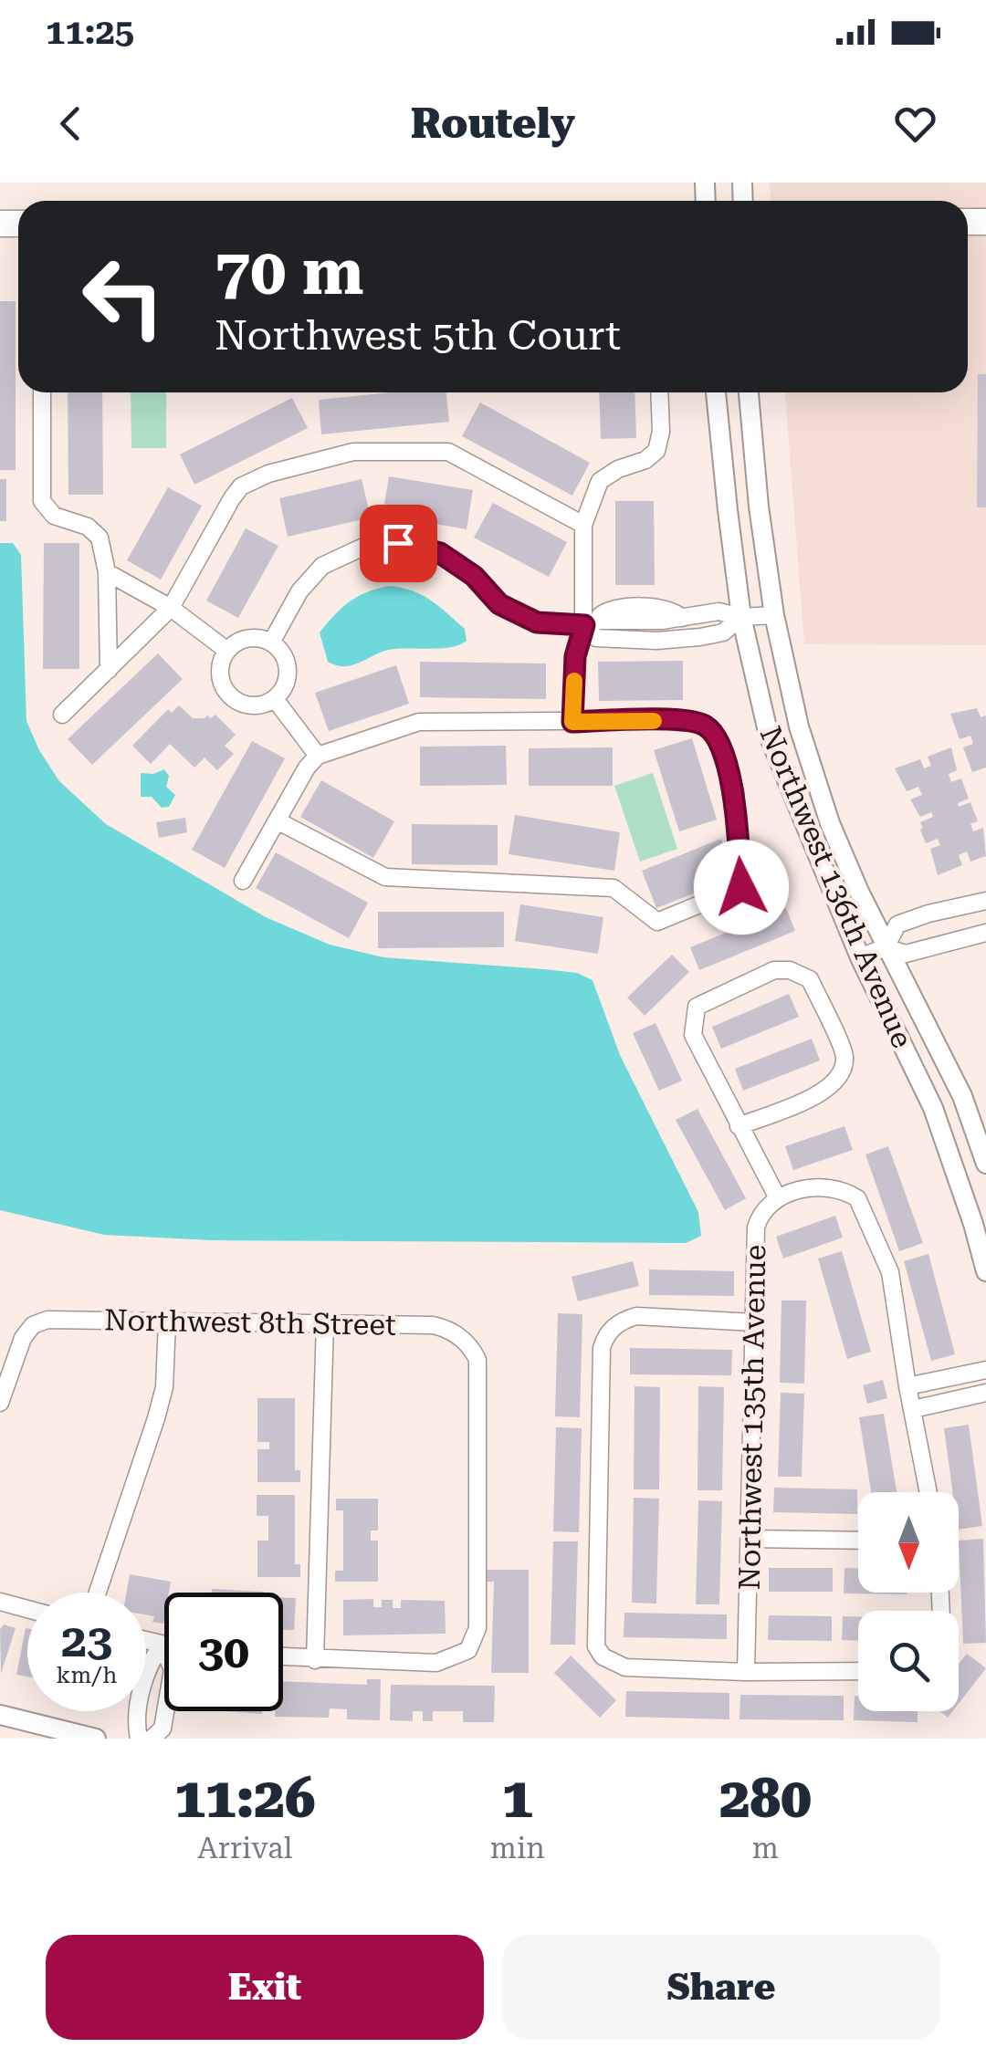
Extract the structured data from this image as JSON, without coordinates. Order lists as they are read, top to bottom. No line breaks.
{"streets":{"street":["Northwest 136th Avenue","Northwest 8th Street","Northwest 135th Avenue"]},"north":"bottom","page":{"status":"11:25","header":"Routely","turn":["70 m","Northwest 5th Court"],"speed":"23 km/h","limit":"30","eta":["11:26","Arrival","1","min","280","m"],"buttons":["Exit","Share"]}}
